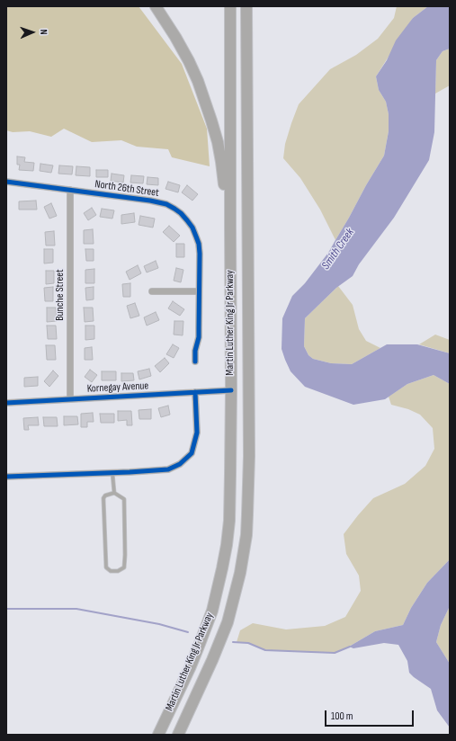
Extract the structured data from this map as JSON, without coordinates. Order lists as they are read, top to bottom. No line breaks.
{"streets":{"highway":["Martin Luther King Jr Parkway"],"street":["North 26th Street","Bunche Street","Kornegay Avenue"]},"crossings":[["North 26th Street","Bunche Street"],["Bunche Street","Kornegay Avenue"],["Martin Luther King Jr Parkway","Kornegay Avenue"]],"water":["Smith Creek"],"scale_bar":"100 m","north":"right"}
